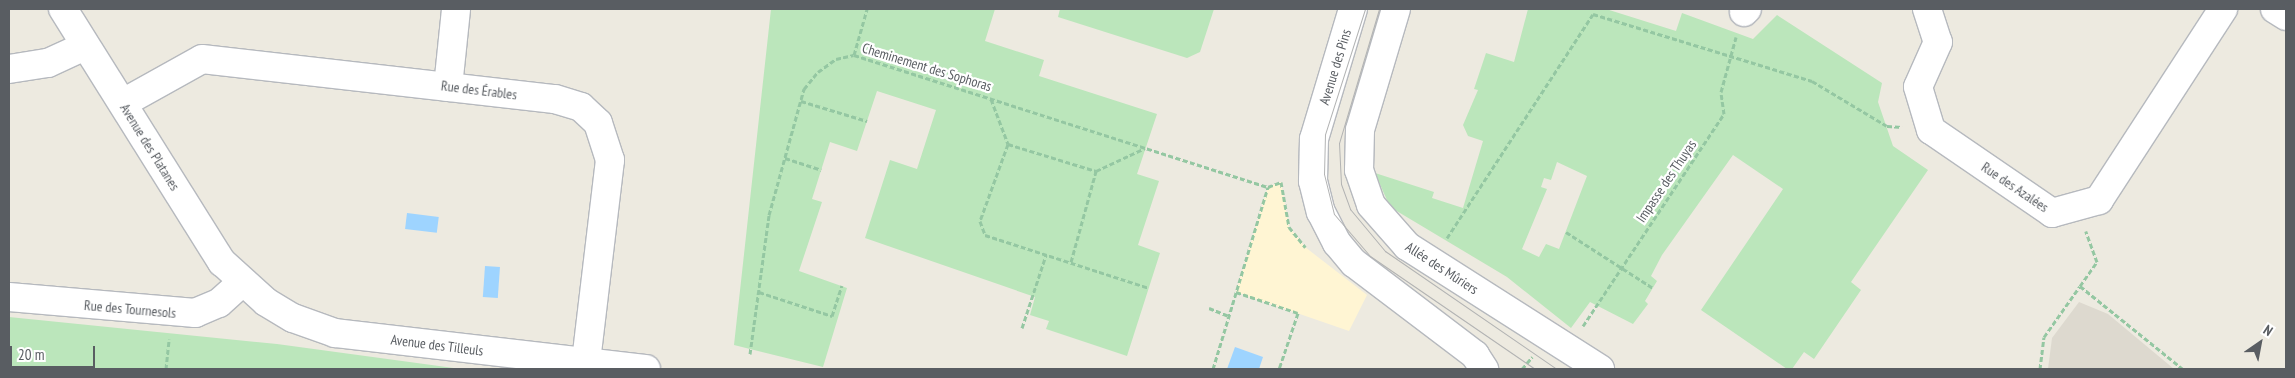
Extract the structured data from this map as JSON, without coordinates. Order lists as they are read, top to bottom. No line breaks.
{"streets":{"street":["Avenue des Pins","Rue des Érables","Avenue des Platanes","Rue des Azalées","Allée des Mûriers","Rue des Tournesols","Avenue des Tilleuls"],"path":["Cheminement des Sophoras","Impasse des Thuyas"]},"crossings":[["Rue des Érables","Avenue des Platanes"],["Rue des Érables","Avenue des Tilleuls"],["Avenue des Platanes","Rue des Tournesols"],["Avenue des Platanes","Avenue des Tilleuls"],["Impasse des Thuyas","Allée des Mûriers"],["Rue des Tournesols","Avenue des Tilleuls"]],"scale_bar":"20 m","north":"top right"}
